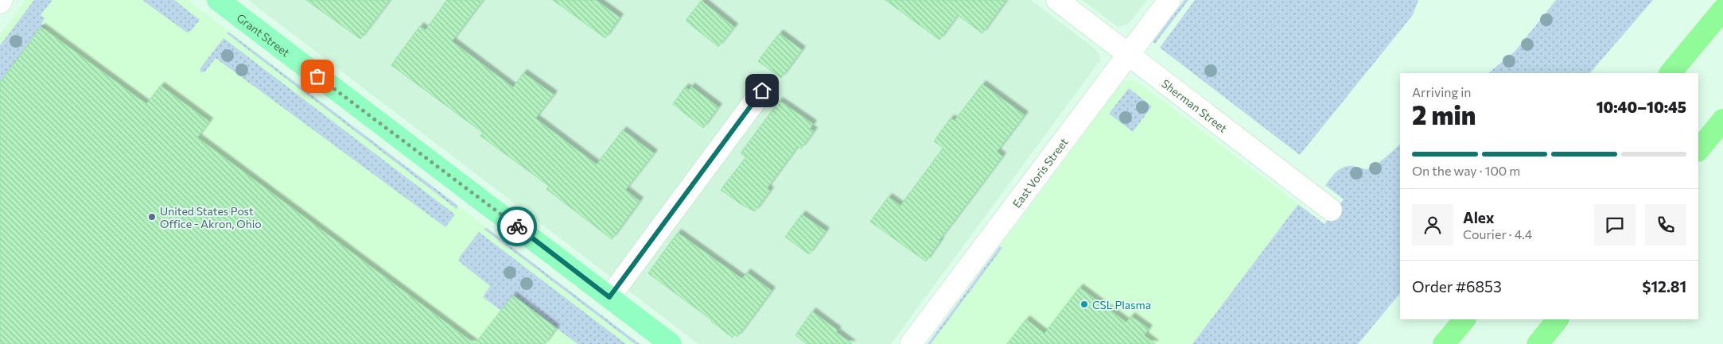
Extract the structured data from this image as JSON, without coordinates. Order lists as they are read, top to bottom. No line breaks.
{"streets":{"main road":["Grant Street"],"street":["Sherman Street","East Voris Street"]},"crossings":[["Sherman Street","East Voris Street"]],"places":["United States Post Office - Akron, Ohio","CSL Plasma"],"page":{"heading":["2 min","Arriving in","10:40–10:45"],"panel":["Alex","Courier · 4.4","Order #6853","$12.81"],"bar":"On the way · 100 m"}}
